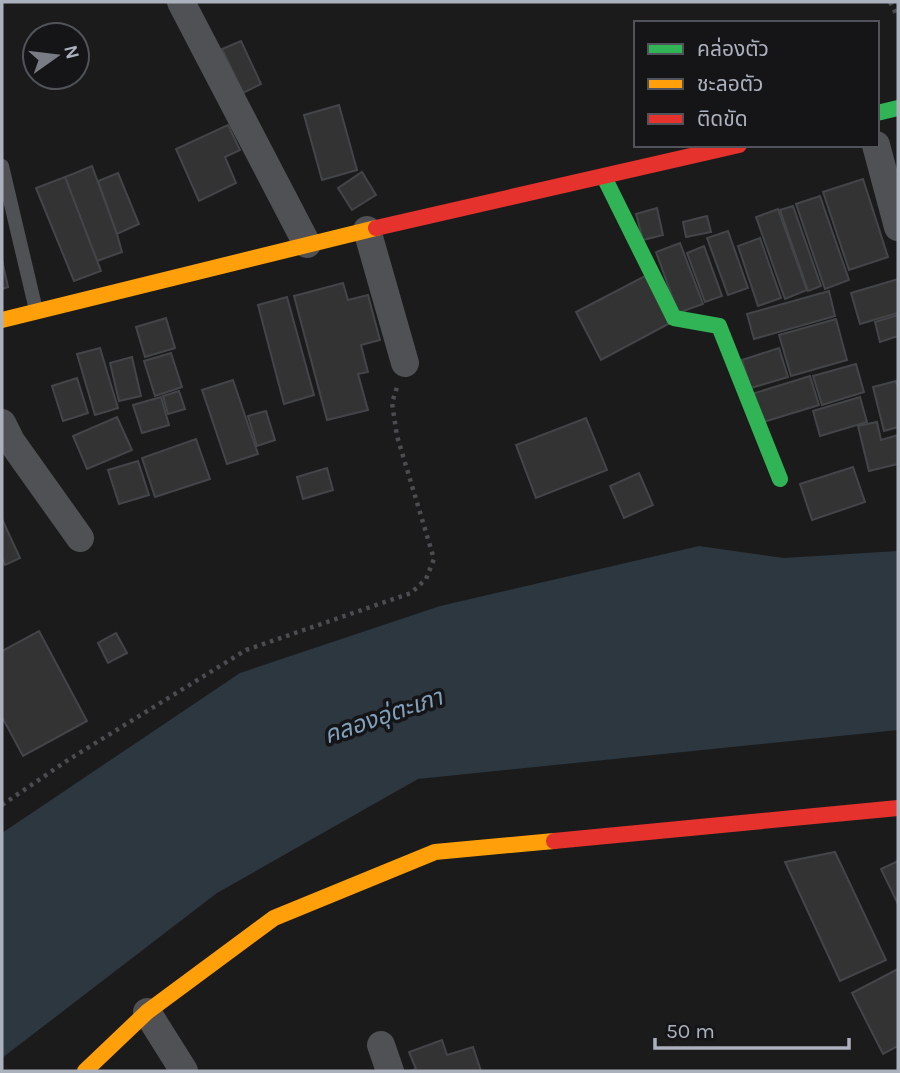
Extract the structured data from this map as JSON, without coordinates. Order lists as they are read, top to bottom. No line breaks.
{"water":["คลองอุ่ตะเภา"],"legend":["คล่องตัว","ชะลอตัว","ติดขัด"],"scale_bar":"50 m","north":"right"}
